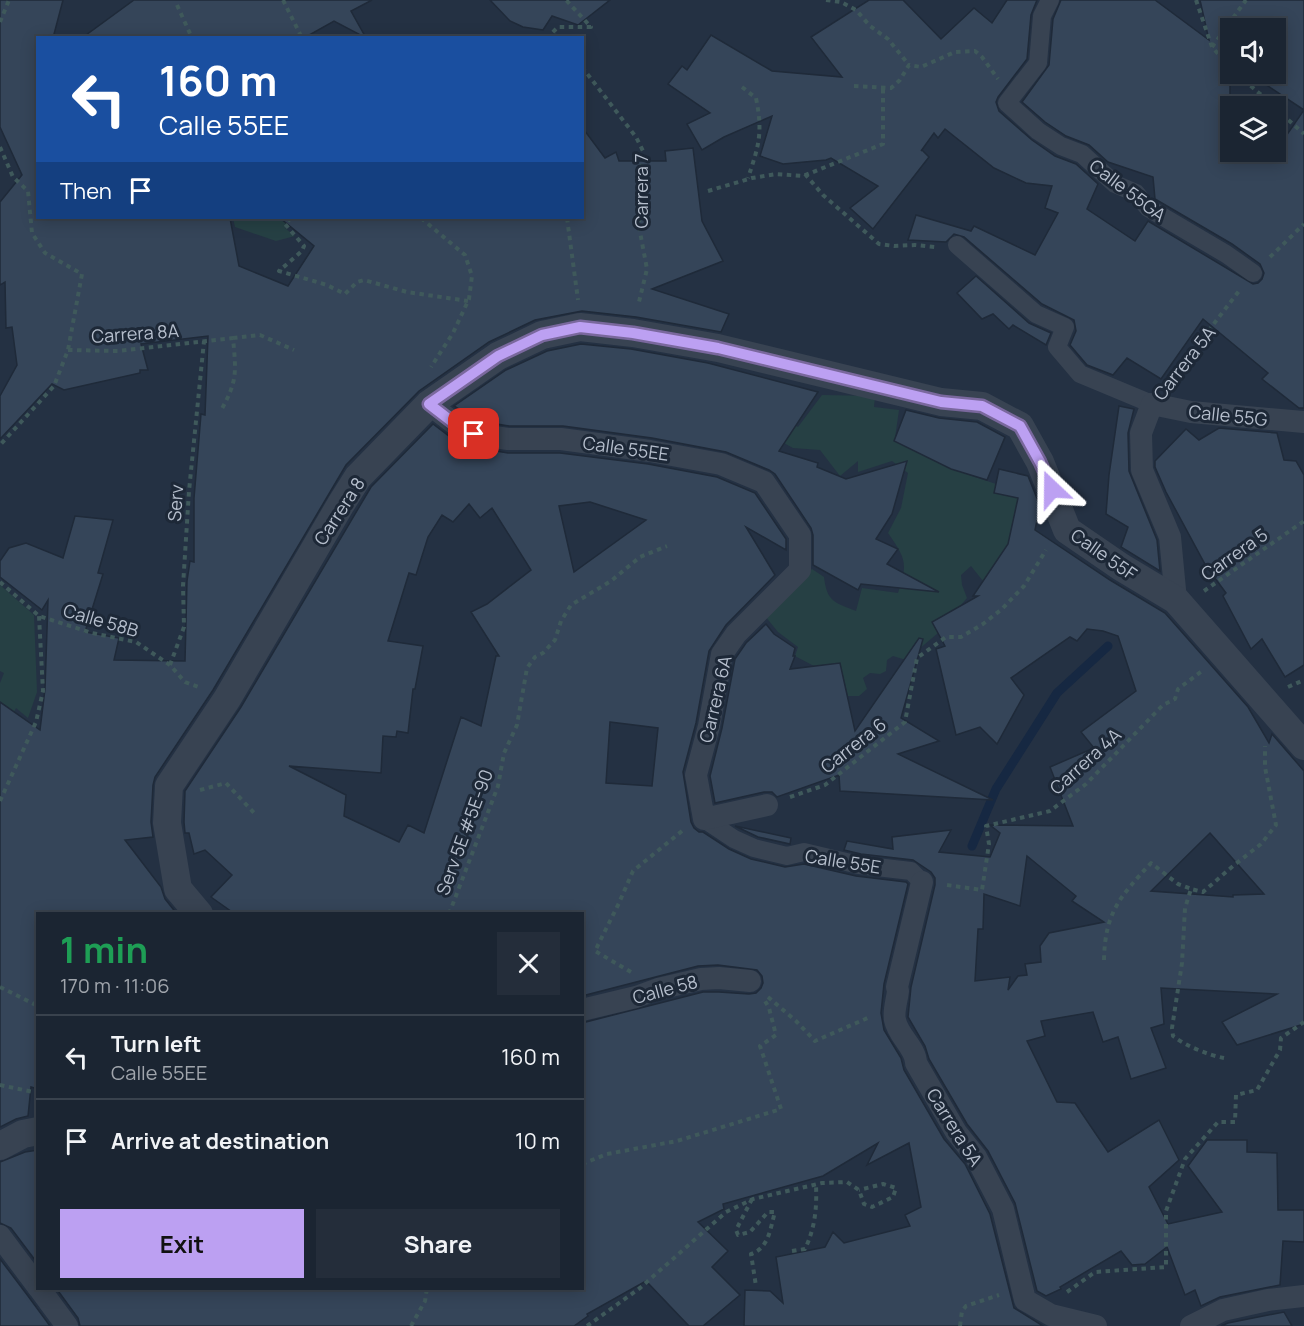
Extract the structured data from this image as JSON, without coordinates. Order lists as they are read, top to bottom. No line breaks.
{"streets":{"street":["Calle 55GA","Carrera 5A","Calle 55G","Calle 55EE","Carrera 8","Calle 55F","Carrera 6A","Calle 55E","Calle 58"],"path":["Carrera 7","Carrera 8A","Serv","Carrera 5","Calle 58B","Carrera 6","Carrera 4A","Serv 5E #5E-90"]},"crossings":[["Calle 55GA","Carrera 5A"],["Carrera 7","Calle 55F"],["Carrera 8A","Serv"],["Carrera 5A","Calle 55G"],["Carrera 5A","Calle 55F"],["Carrera 5A","Carrera 5"],["Calle 55EE","Carrera 8"],["Calle 55EE","Calle 55F"],["Calle 55EE","Carrera 6A"],["Serv","Calle 58B"],["Carrera 8","Calle 55F"],["Carrera 8","Calle 58B"],["Calle 55F","Carrera 5"],["Calle 55F","Carrera 4A"],["Carrera 6A","Calle 55E"],["Carrera 4A","Calle 55E"]],"page":{"turn":["160 m","Calle 55EE"],"then":"Then","heading":["1 min","170 m · 11:06"],"list":[{"name":"Turn left","note":"Calle 55EE","value":"160 m"},{"name":"Arrive at destination","value":"10 m"}],"buttons":["Exit","Share"]}}
